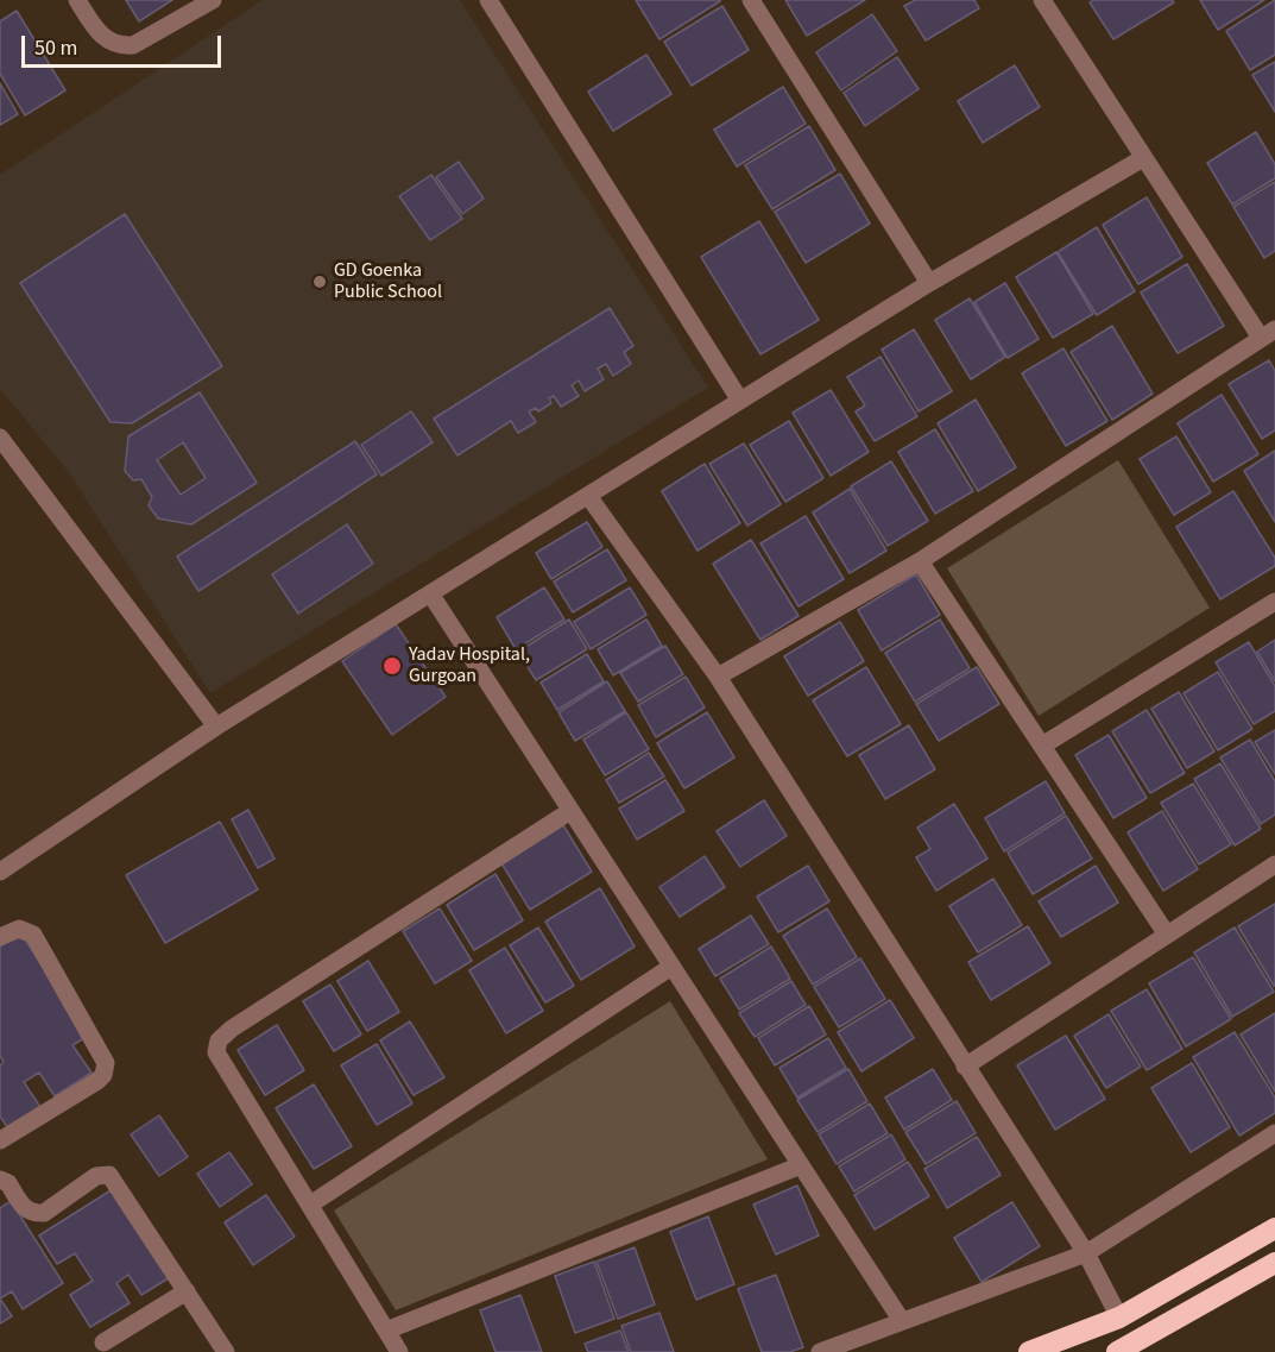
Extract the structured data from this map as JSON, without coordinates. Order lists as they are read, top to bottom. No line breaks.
{"places":["GD Goenka Public School","Yadav Hospital, Gurgoan"],"scale_bar":"50 m"}
